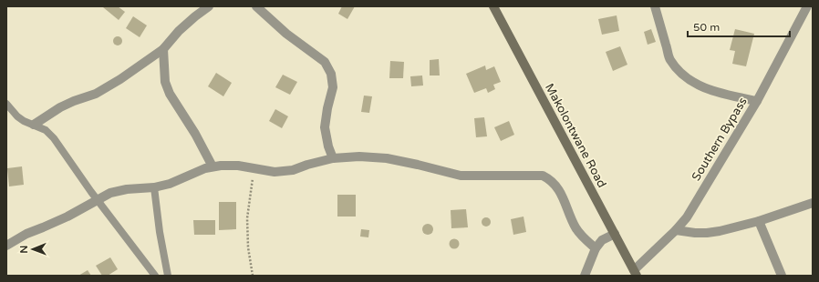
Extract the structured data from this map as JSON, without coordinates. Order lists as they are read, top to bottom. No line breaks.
{"streets":{"main road":["Makolontwane Road"],"street":["Southern Bypass"]},"crossings":[["Makolontwane Road","Southern Bypass"]],"scale_bar":"50 m","north":"left"}
